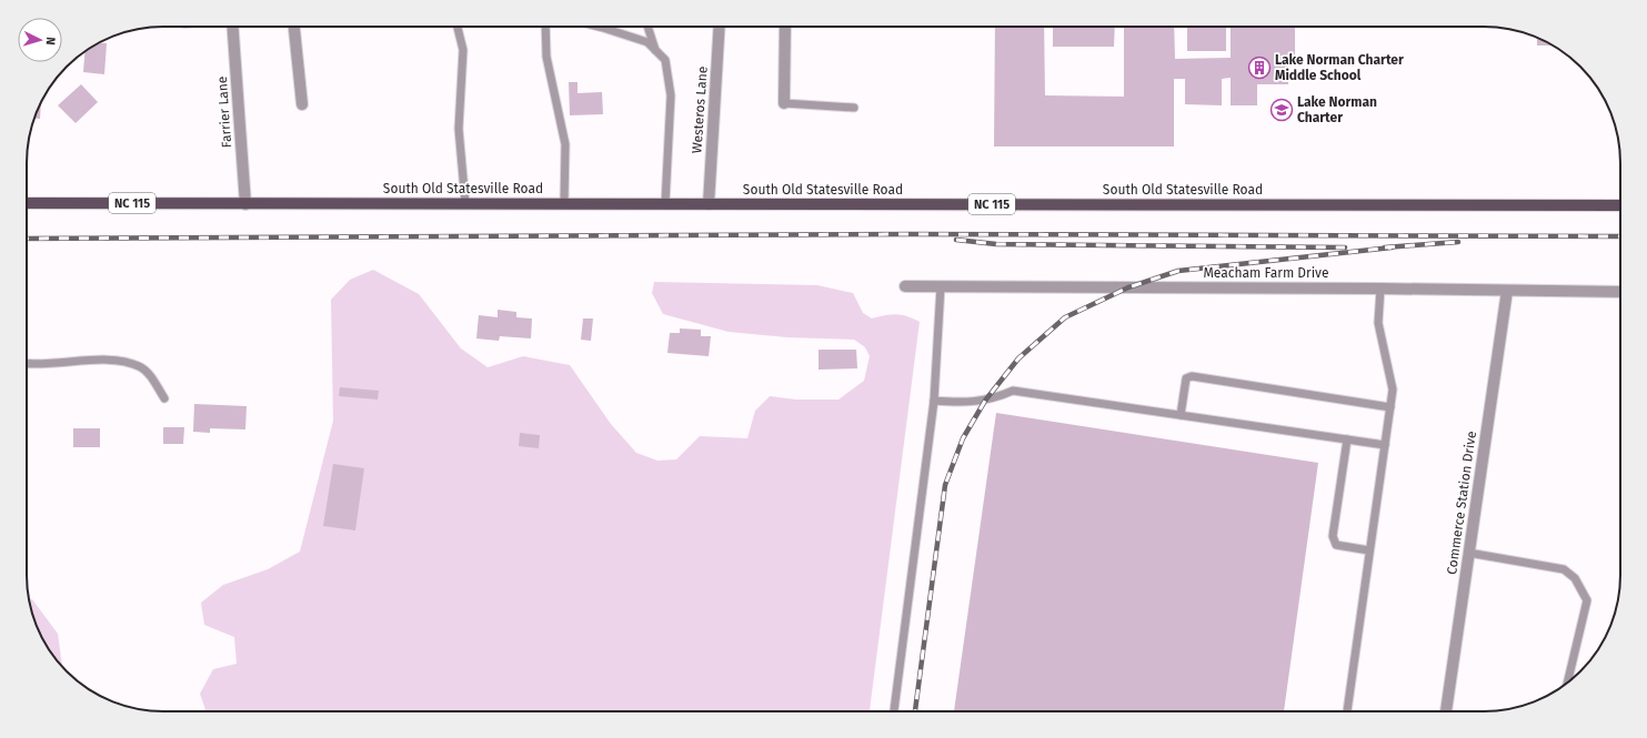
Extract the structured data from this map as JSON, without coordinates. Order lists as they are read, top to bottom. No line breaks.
{"streets":{"main road":["South Old Statesville Road","NC 115"],"street":["Westeros Lane","Farrier Lane","Meacham Farm Drive","Commerce Station Drive"]},"crossings":[["Westeros Lane","South Old Statesville Road"],["Farrier Lane","South Old Statesville Road"],["Meacham Farm Drive","Commerce Station Drive"]],"places":{"building":["Lake Norman Charter Middle School"],"school or university":["Lake Norman Charter"]},"north":"right"}
